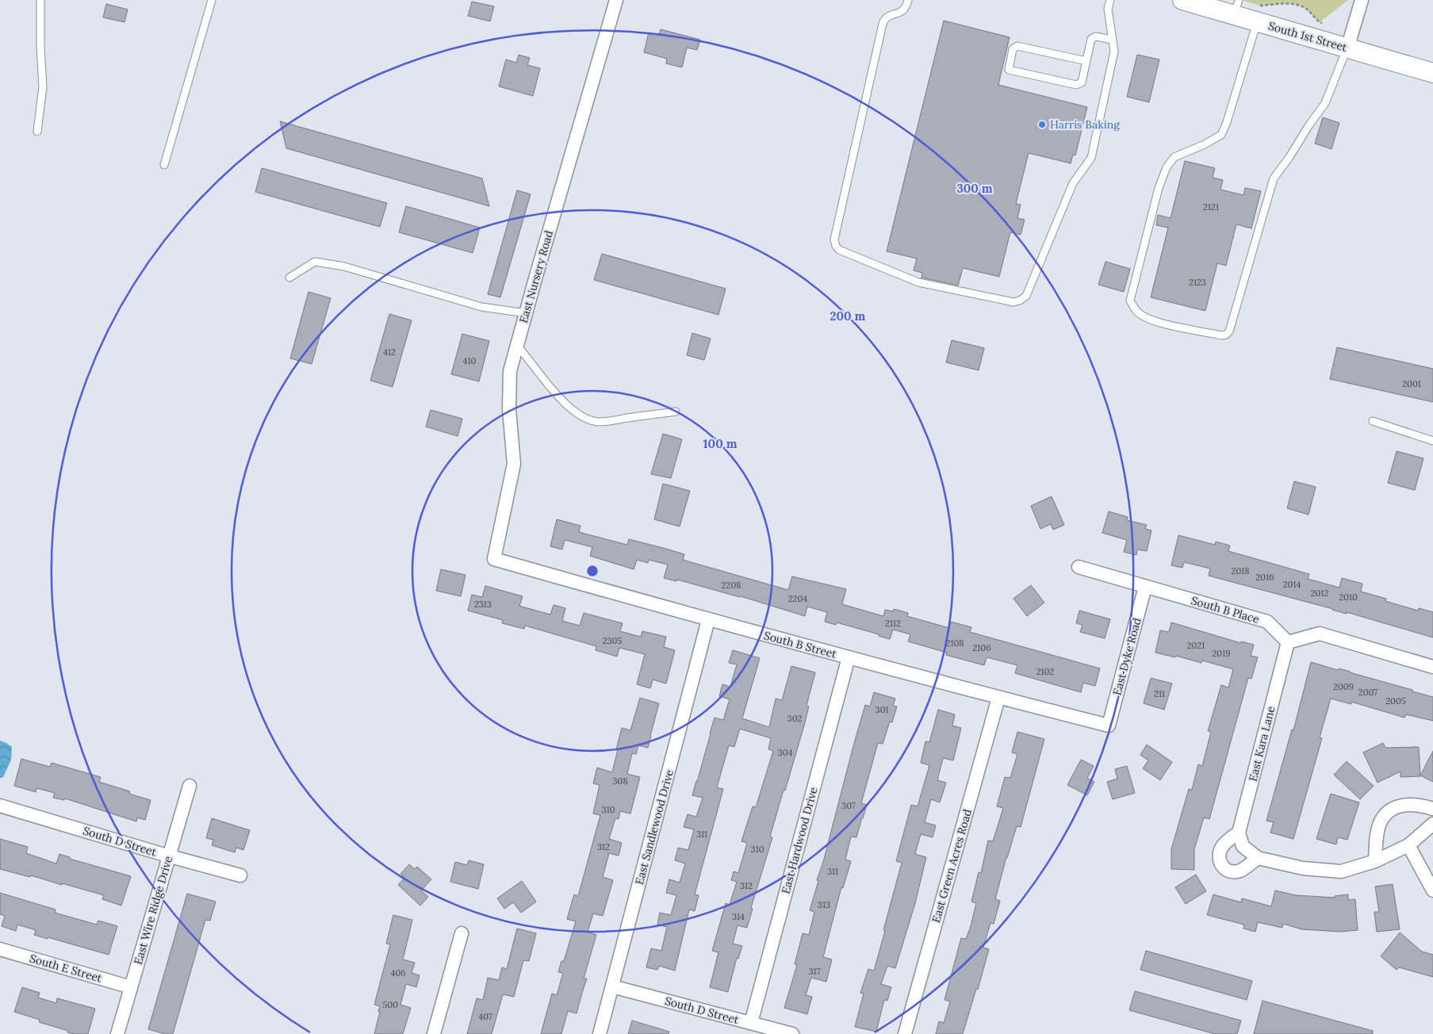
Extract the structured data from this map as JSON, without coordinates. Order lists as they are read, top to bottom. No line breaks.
{"streets":{"main road":["South 1st Street"],"street":["East Nursery Road","South B Place","South B Street","East Dyke Road","East Kara Lane","East Sandlewood Drive","East Hardwood Drive","South D Street","East Green Acres Road","East Wire Ridge Drive","South E Street"]},"crossings":[["East Nursery Road","South B Street"],["South B Place","East Dyke Road"],["South B Place","East Kara Lane"],["South B Street","East Dyke Road"],["South B Street","East Sandlewood Drive"],["South B Street","East Hardwood Drive"],["South B Street","East Green Acres Road"],["East Sandlewood Drive","South D Street"],["East Hardwood Drive","South D Street"],["South D Street","East Wire Ridge Drive"],["East Wire Ridge Drive","South E Street"]],"places":["Harris Baking"],"house_numbers":["2121","2123","412","410","2001","2018","2016","2014","2208","2012","2010","2204","2313","2112","2305","2108","2021","2106","2019","2102","2009","2007","211","2005","301","302","304","308","307","310","311","312","310","311","312","313","314","317","406","500","407"],"rings":["300 m","200 m","100 m"]}
